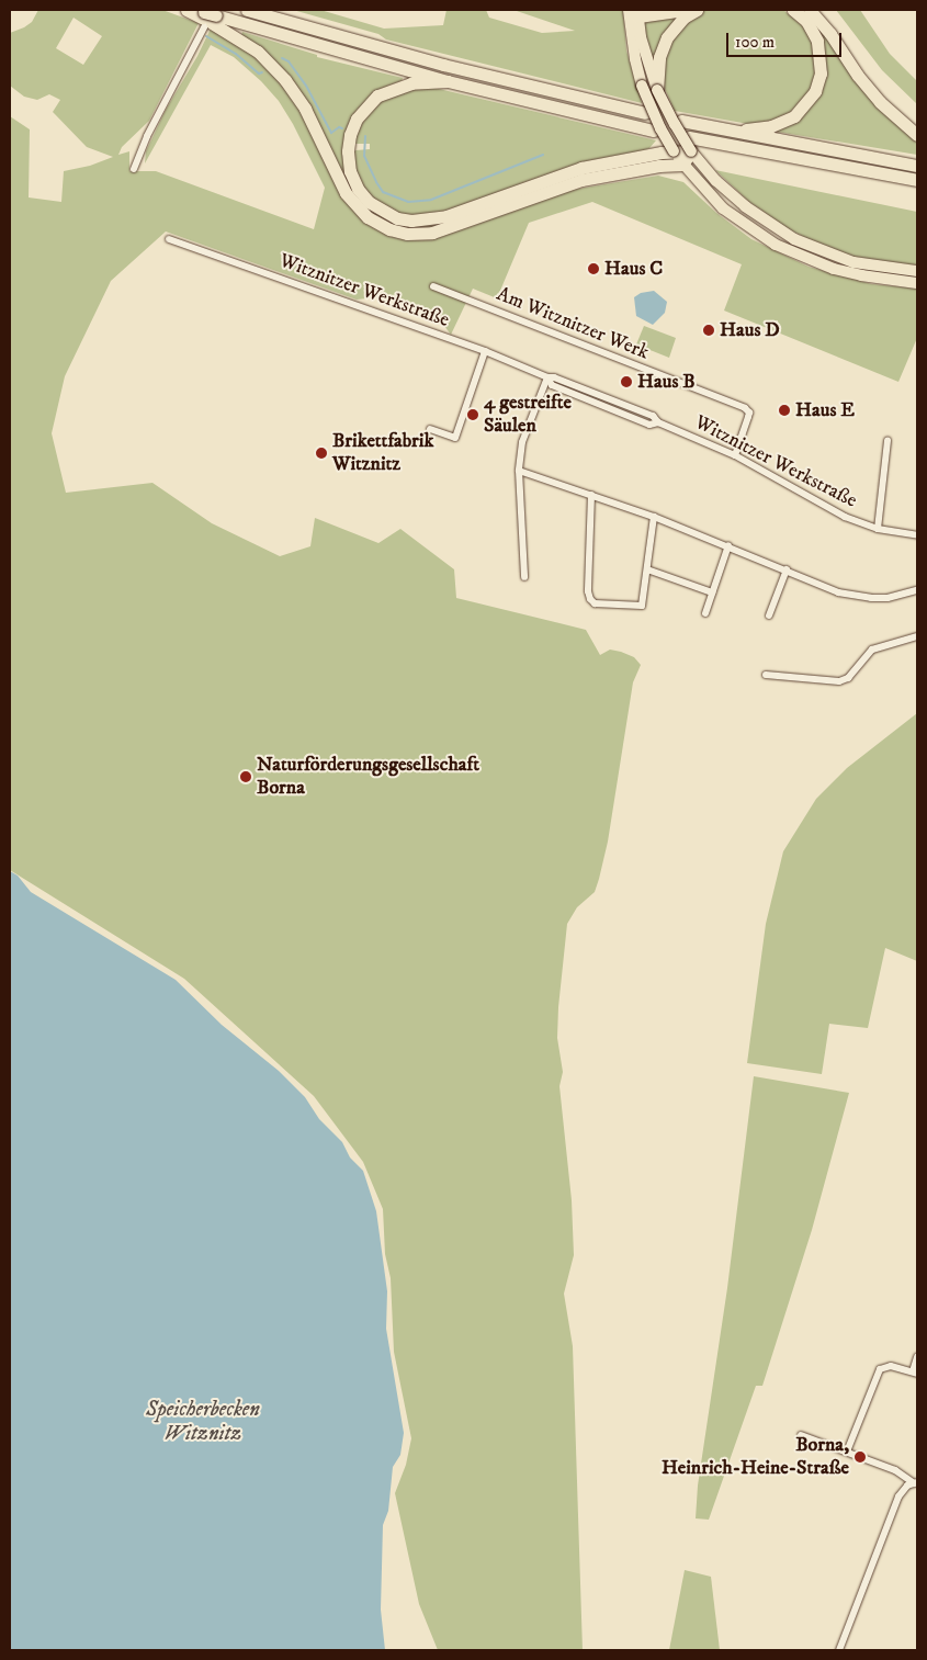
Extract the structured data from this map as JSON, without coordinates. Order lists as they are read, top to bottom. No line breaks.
{"streets":{"street":["Witznitzer Werkstraße","Am Witznitzer Werk"]},"crossings":[["Witznitzer Werkstraße","Am Witznitzer Werk"]],"water":["Speicherbecken Witznitz"],"places":["Haus C","Haus D","Haus B","Haus E","4 gestreifte Säulen","Brikettfabrik Witznitz","Naturförderungsgesellschaft Borna","Borna, Heinrich-Heine-Straße"],"scale_bar":"100 m"}
